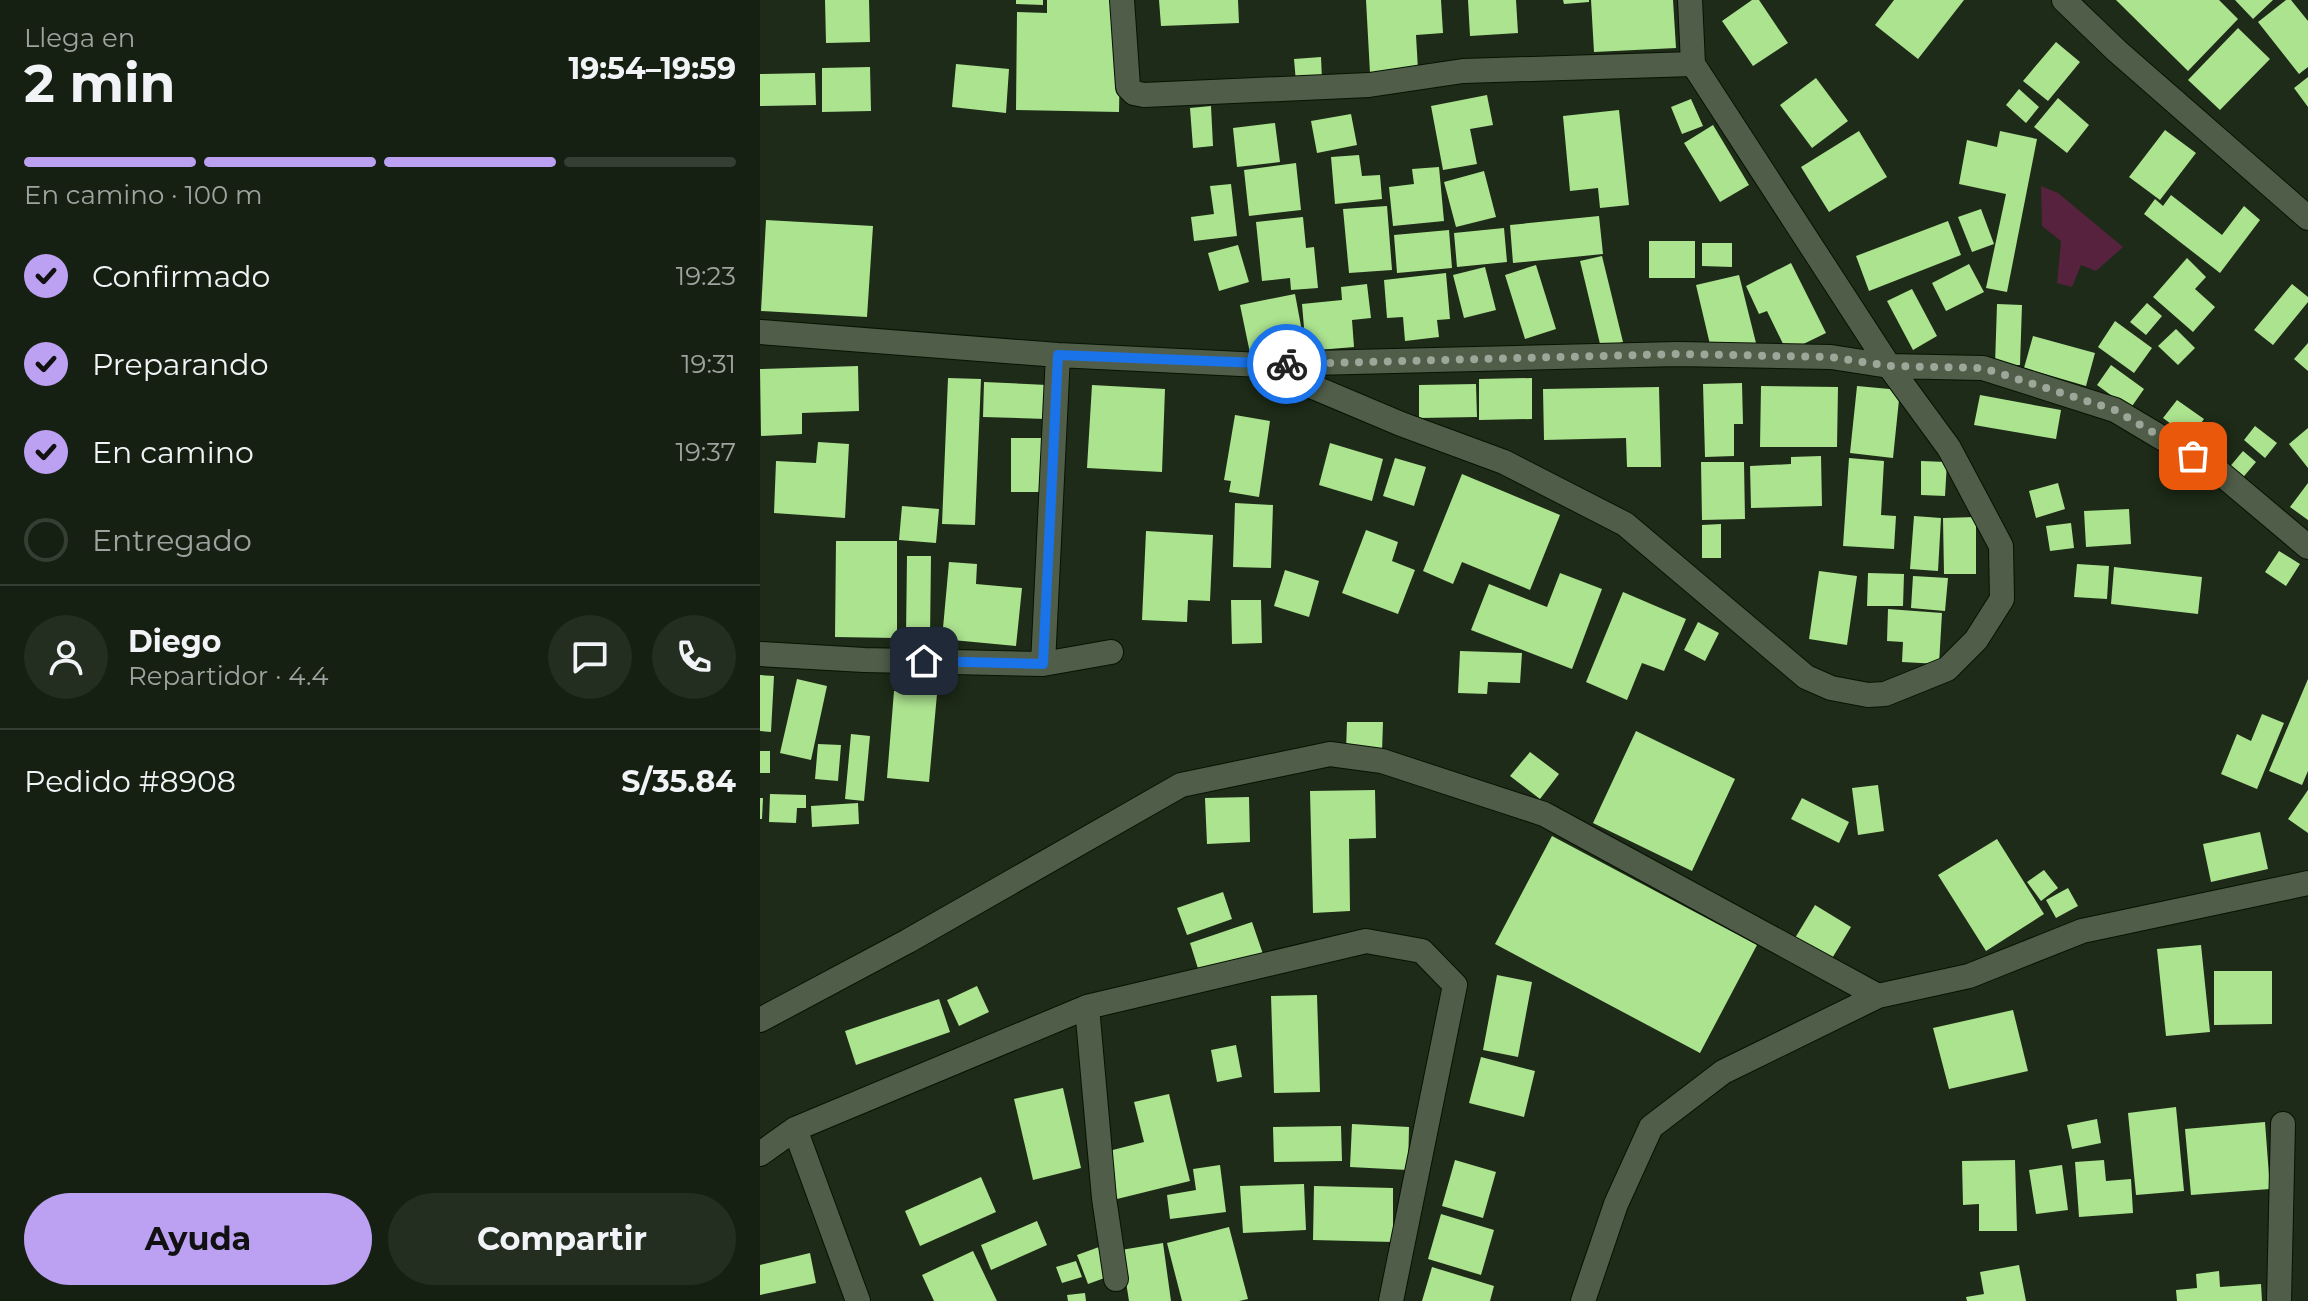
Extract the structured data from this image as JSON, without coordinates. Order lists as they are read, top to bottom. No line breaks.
{"page":{"heading":["2 min","Llega en","19:54–19:59"],"panel":["Diego","Repartidor · 4.4","Pedido #8908","S/35.84"],"bar":"En camino · 100 m","list":[["Confirmado","19:23"],["Preparando","19:31"],["En camino","19:37"],"Entregado"],"buttons":["Ayuda","Compartir"]}}
